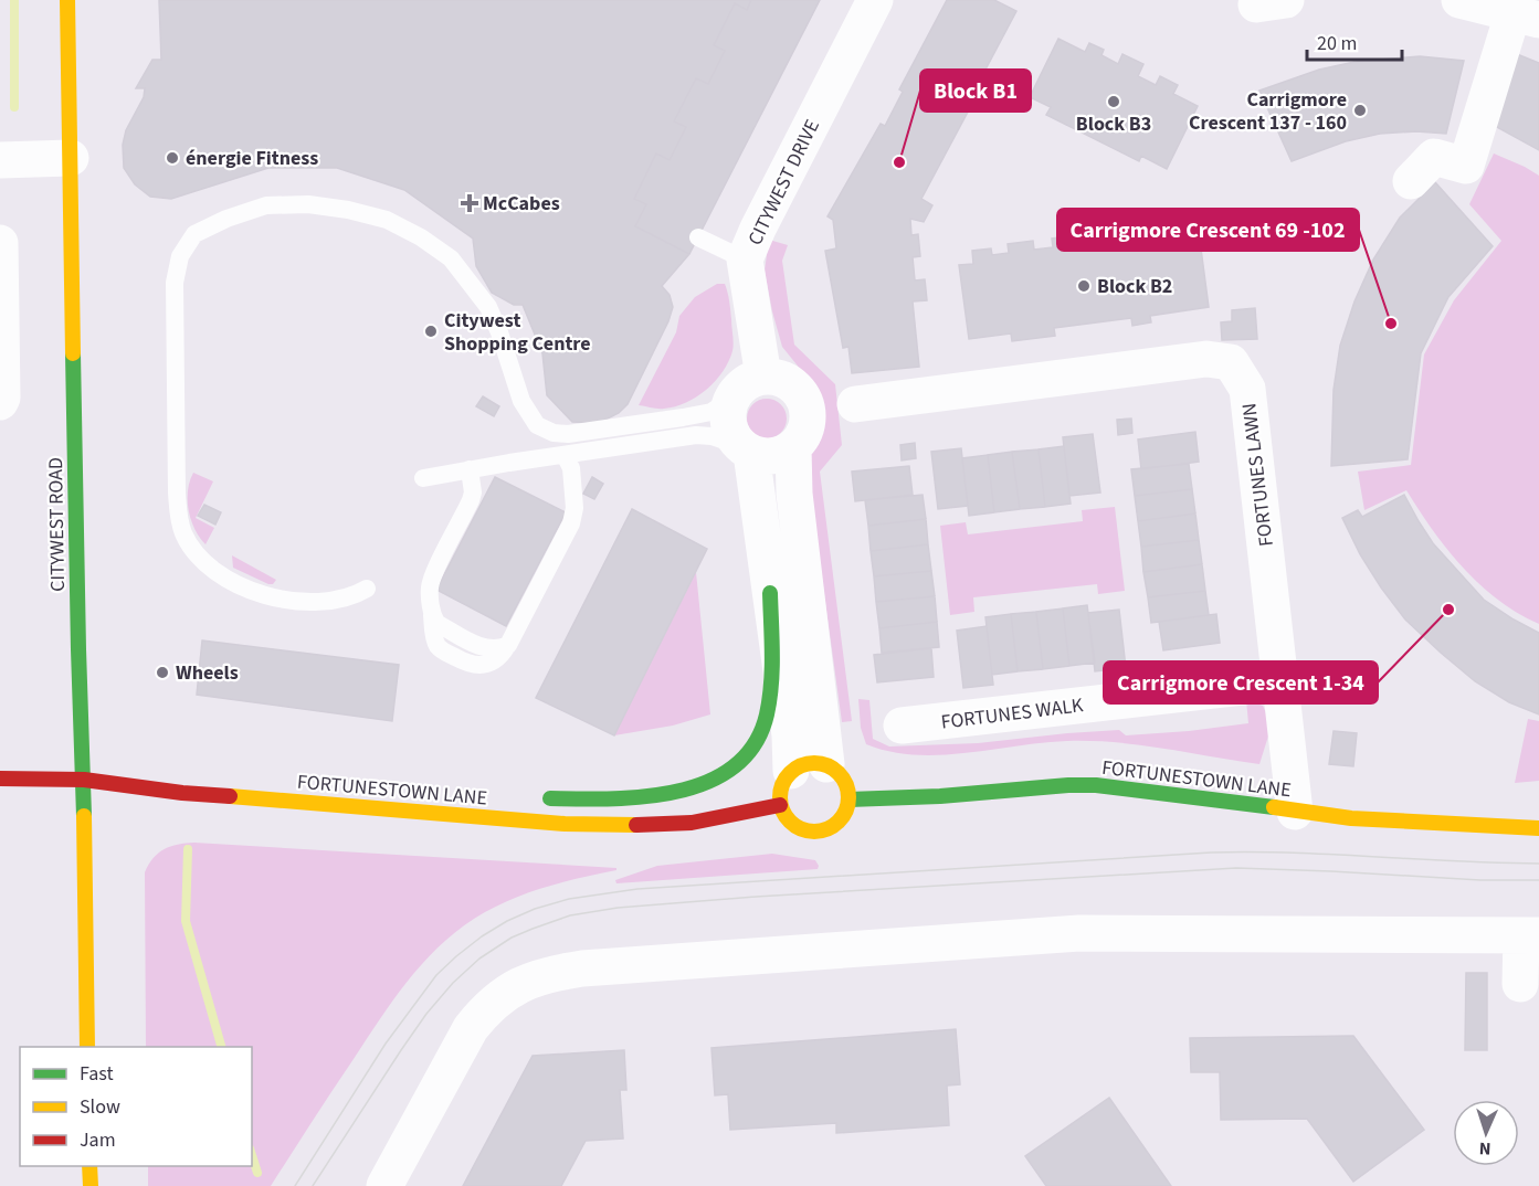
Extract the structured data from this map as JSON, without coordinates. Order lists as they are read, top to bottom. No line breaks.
{"streets":{"street":["CITYWEST DRIVE","FORTUNES LAWN","CITYWEST ROAD","FORTUNES WALK","FORTUNESTOWN LANE"]},"crossings":[["FORTUNES LAWN","FORTUNES WALK"],["FORTUNES LAWN","FORTUNESTOWN LANE"],["CITYWEST ROAD","FORTUNESTOWN LANE"]],"places":{"other":["Block B3","Carrigmore Crescent 137 - 160","énergie Fitness","Block B1","Block B2","Carrigmore Crescent 69 -102","Citywest Shopping Centre","Carrigmore Crescent 1-34","Wheels"],"health":["McCabes"]},"legend":["Fast","Slow","Jam"],"scale_bar":"20 m","north":"bottom"}
